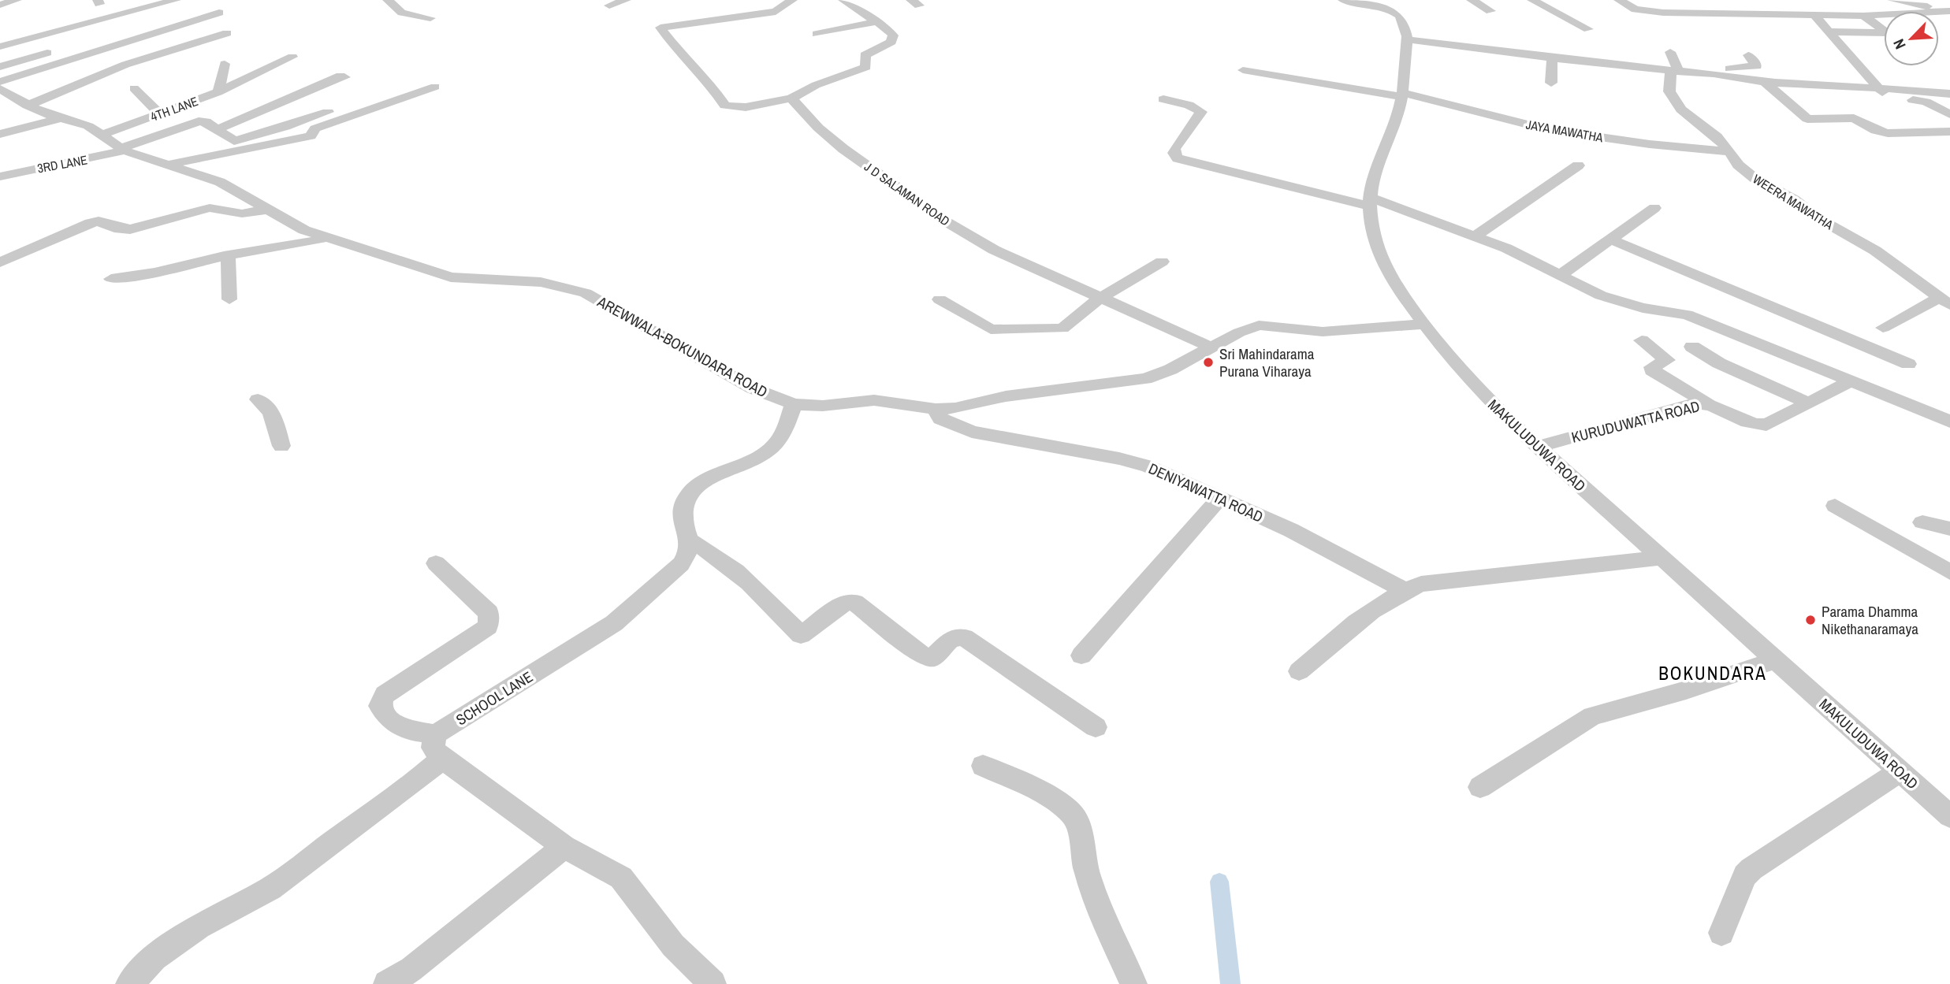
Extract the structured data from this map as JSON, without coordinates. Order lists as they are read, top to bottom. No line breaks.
{"streets":{"street":["4TH LANE","JAYA MAWATHA","3RD LANE","J D SALAMAN ROAD","WEERA MAWATHA","AREWWALA-BOKUNDARA ROAD","KURUDUWATTA ROAD","MAKULUDUWA ROAD","DENIYAWATTA ROAD","SCHOOL LANE"]},"crossings":[["4TH LANE","AREWWALA-BOKUNDARA ROAD"],["JAYA MAWATHA","WEERA MAWATHA"],["JAYA MAWATHA","MAKULUDUWA ROAD"],["3RD LANE","AREWWALA-BOKUNDARA ROAD"],["J D SALAMAN ROAD","AREWWALA-BOKUNDARA ROAD"],["AREWWALA-BOKUNDARA ROAD","MAKULUDUWA ROAD"],["AREWWALA-BOKUNDARA ROAD","DENIYAWATTA ROAD"],["KURUDUWATTA ROAD","MAKULUDUWA ROAD"]],"districts":["BOKUNDARA"],"places":["Sri Mahindarama Purana Viharaya","Parama Dhamma Nikethanaramaya"],"north":"bottom left"}
